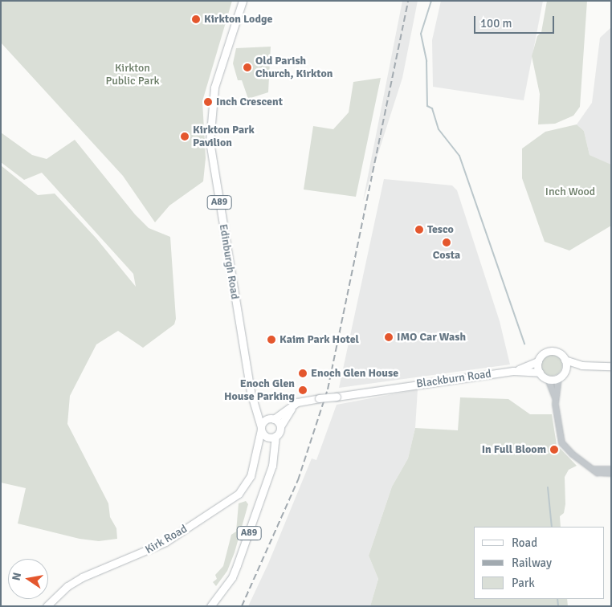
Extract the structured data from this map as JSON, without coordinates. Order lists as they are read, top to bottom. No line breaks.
{"streets":{"main road":["A89","Edinburgh Road","Blackburn Road","Kirk Road"]},"crossings":[["A89","Edinburgh Road"],["A89","Kirk Road"],["Edinburgh Road","Kirk Road"]],"parks":["Kirkton Public Park","Inch Wood"],"places":["Kirkton Lodge","Old Parish Church, Kirkton","Inch Crescent","Kirkton Park Pavilion","Tesco","Costa","IMO Car Wash","Kaim Park Hotel","Enoch Glen House","Enoch Glen House Parking","In Full Bloom"],"legend":["Road","Railway","Park"],"scale_bar":"100 m","north":"left"}
